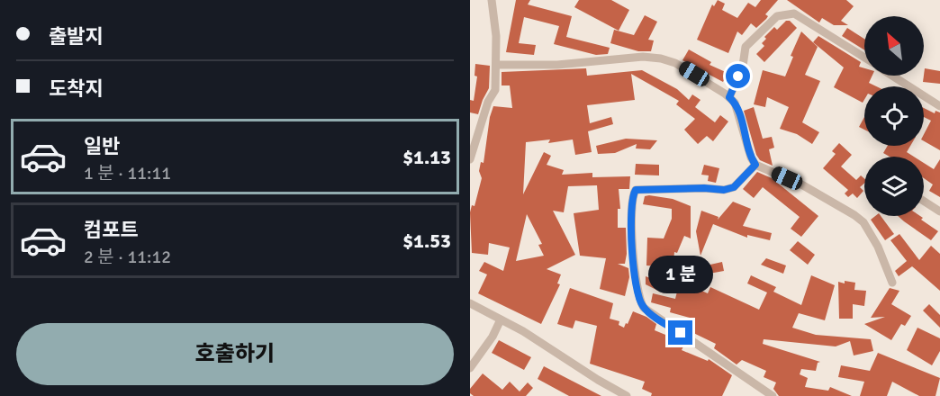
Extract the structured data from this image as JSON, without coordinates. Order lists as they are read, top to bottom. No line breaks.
{"north":"top left","page":{"banner":["출발지","도착지"],"list":[{"name":"일반","note":"1 분 · 11:11","value":"$1.13"},{"name":"컴포트","note":"2 분 · 11:12","value":"$1.53"}],"bubble":"1 분","buttons":"호출하기"}}
